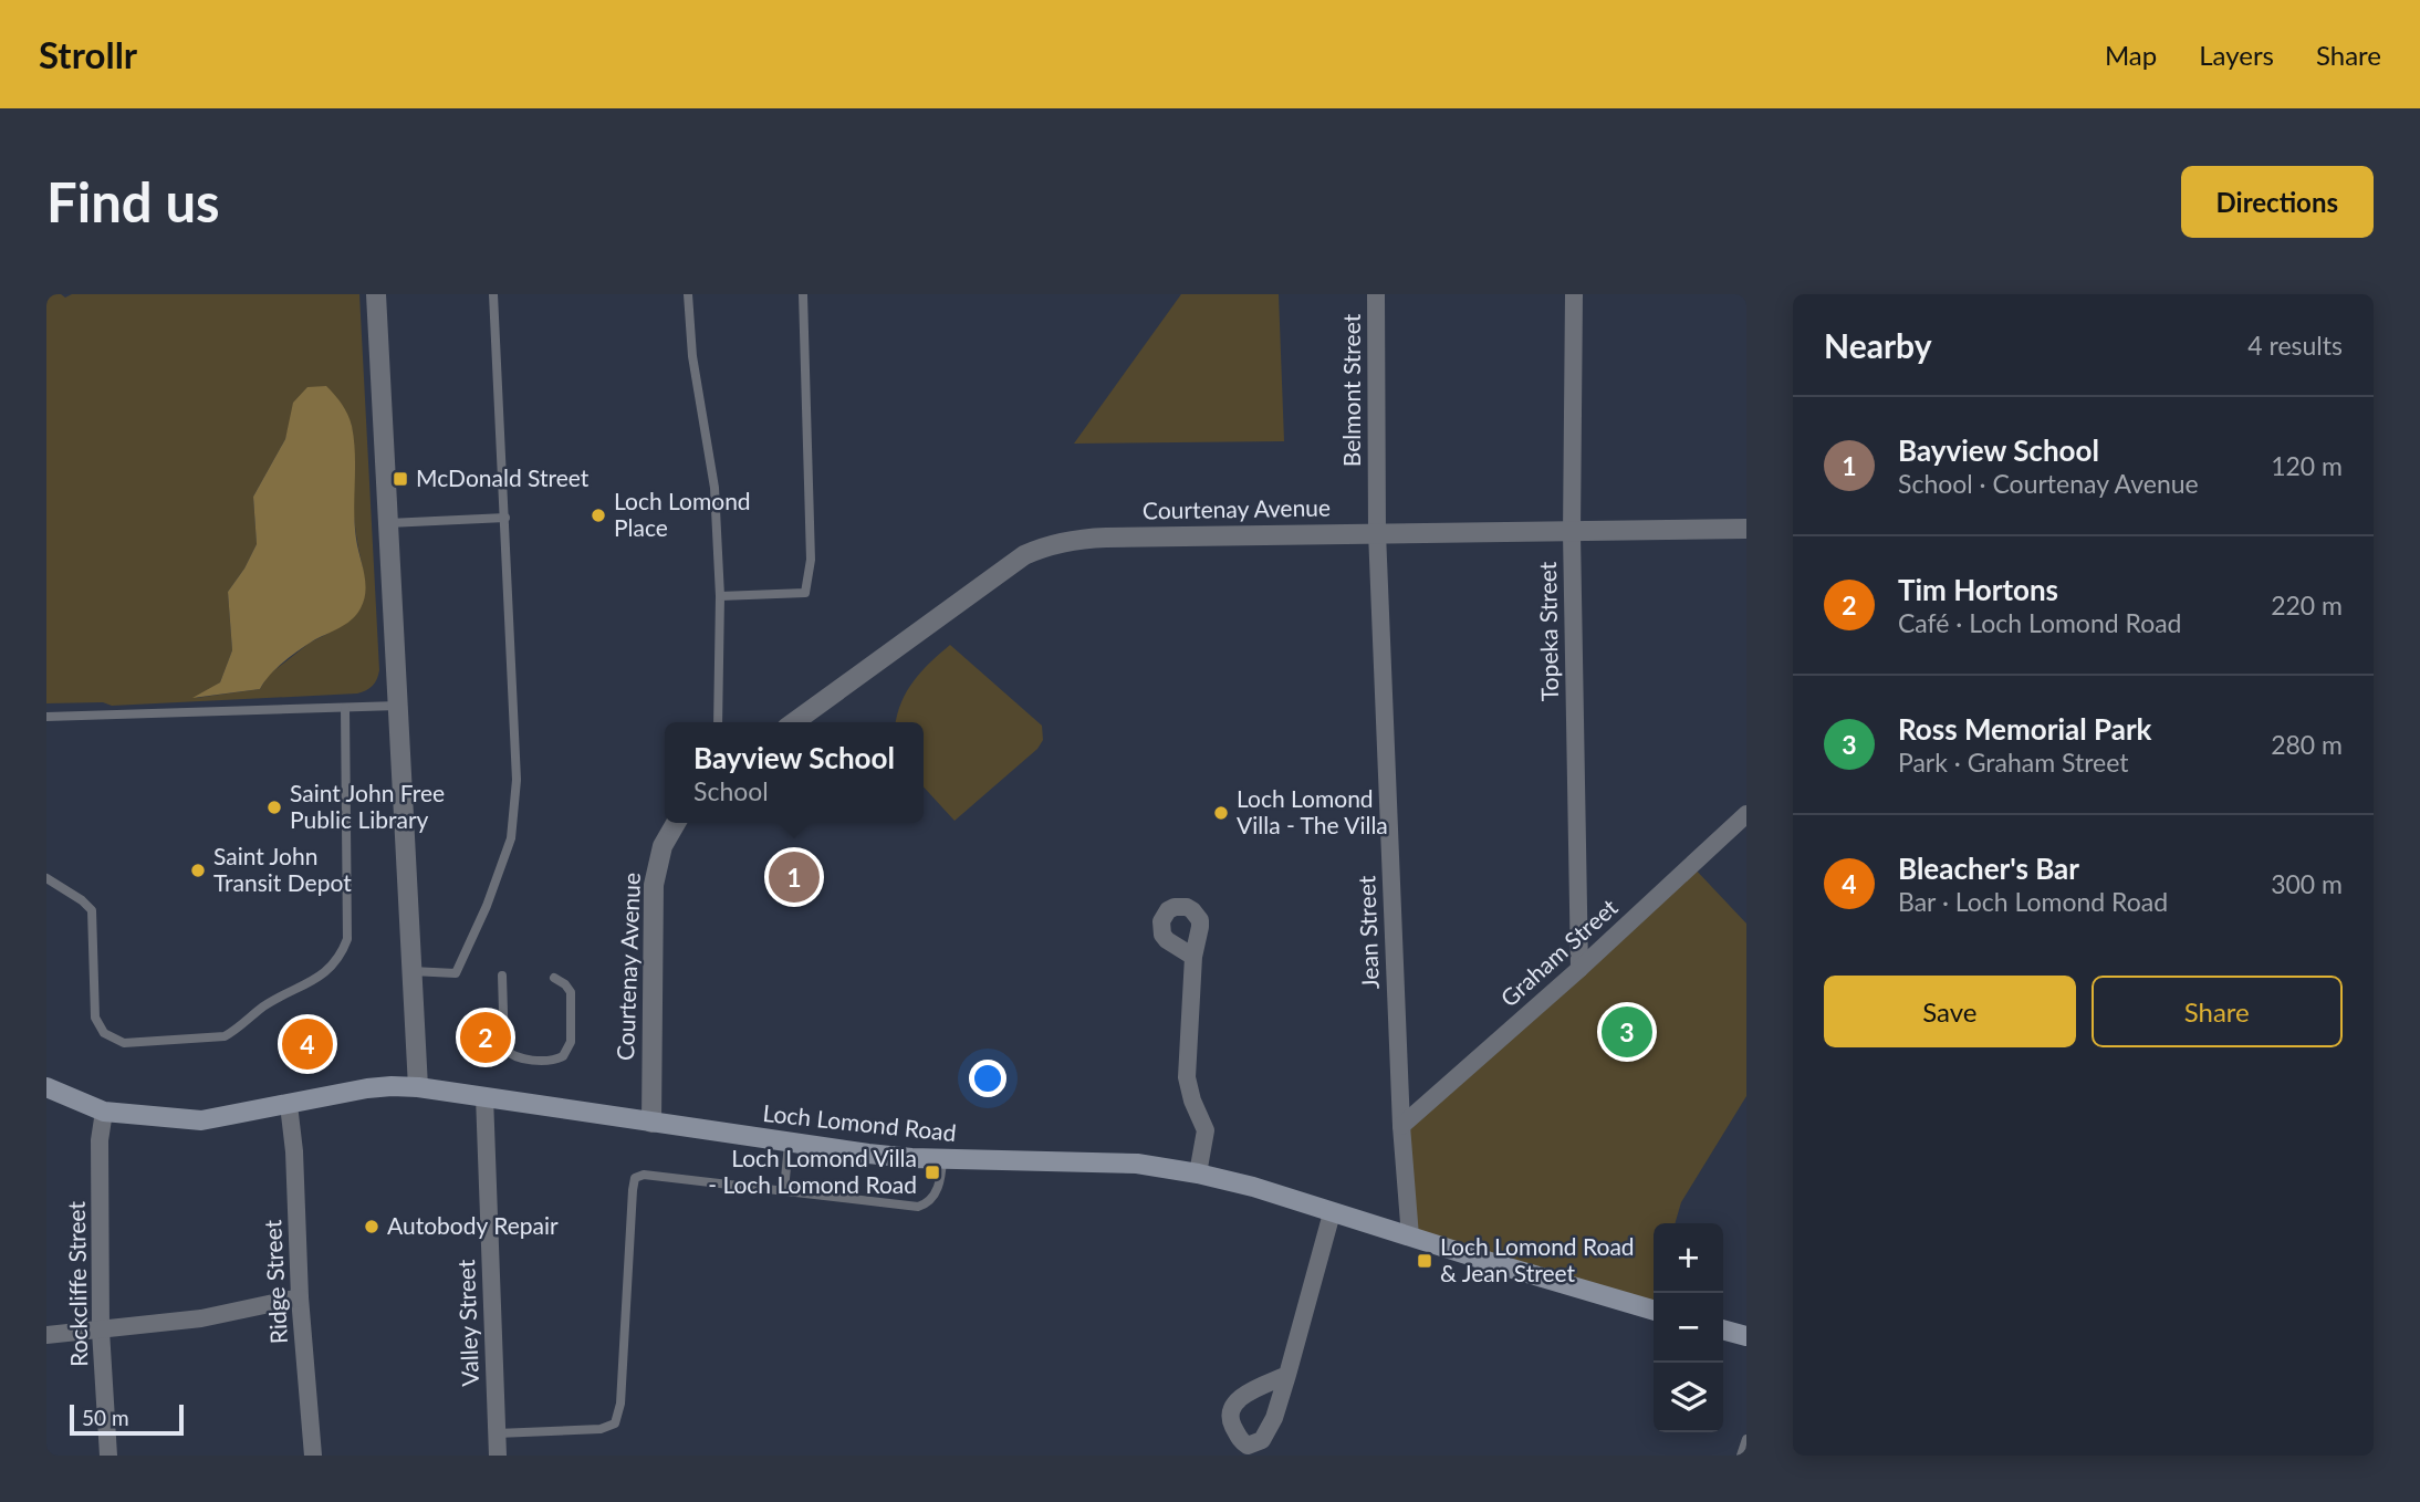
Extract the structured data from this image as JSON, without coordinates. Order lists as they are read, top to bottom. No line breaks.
{"streets":{"main road":["Loch Lomond Road"],"street":["Belmont Street","Courtenay Avenue","Topeka Street","Jean Street","Graham Street","Ridge Street","Rockcliffe Street","Valley Street"]},"crossings":[["Belmont Street","Courtenay Avenue"],["Belmont Street","Jean Street"],["Courtenay Avenue","Topeka Street"],["Courtenay Avenue","Jean Street"],["Courtenay Avenue","Loch Lomond Road"],["Topeka Street","Graham Street"],["Jean Street","Graham Street"],["Jean Street","Loch Lomond Road"],["Loch Lomond Road","Ridge Street"],["Loch Lomond Road","Rockcliffe Street"],["Loch Lomond Road","Valley Street"]],"places":{"transit":["McDonald Street","Loch Lomond Villa - Loch Lomond Road","Loch Lomond Road & Jean Street"],"other":["Loch Lomond Place","Saint John Free Public Library","Loch Lomond Villa - The Villa","Saint John Transit Depot","Autobody Repair"]},"scale_bar":"50 m","page":{"header":"Strollr","nav":["Map","Layers","Share"],"buttons":["Directions",["Save","Share"]],"title":"Find us","heading":["Nearby","4 results"],"list":[{"mark":"1","name":"Bayview School","note":"School · Courtenay Avenue","value":"120 m"},{"mark":"2","name":"Tim Hortons","note":"Café · Loch Lomond Road","value":"220 m"},{"mark":"3","name":"Ross Memorial Park","note":"Park · Graham Street","value":"280 m"},{"mark":"4","name":"Bleacher's Bar","note":"Bar · Loch Lomond Road","value":"300 m"}],"popup":["Bayview School","School"],"pins":["1","3","2","4"],"map_buttons":["+","−"],"scale":"50 m"}}
